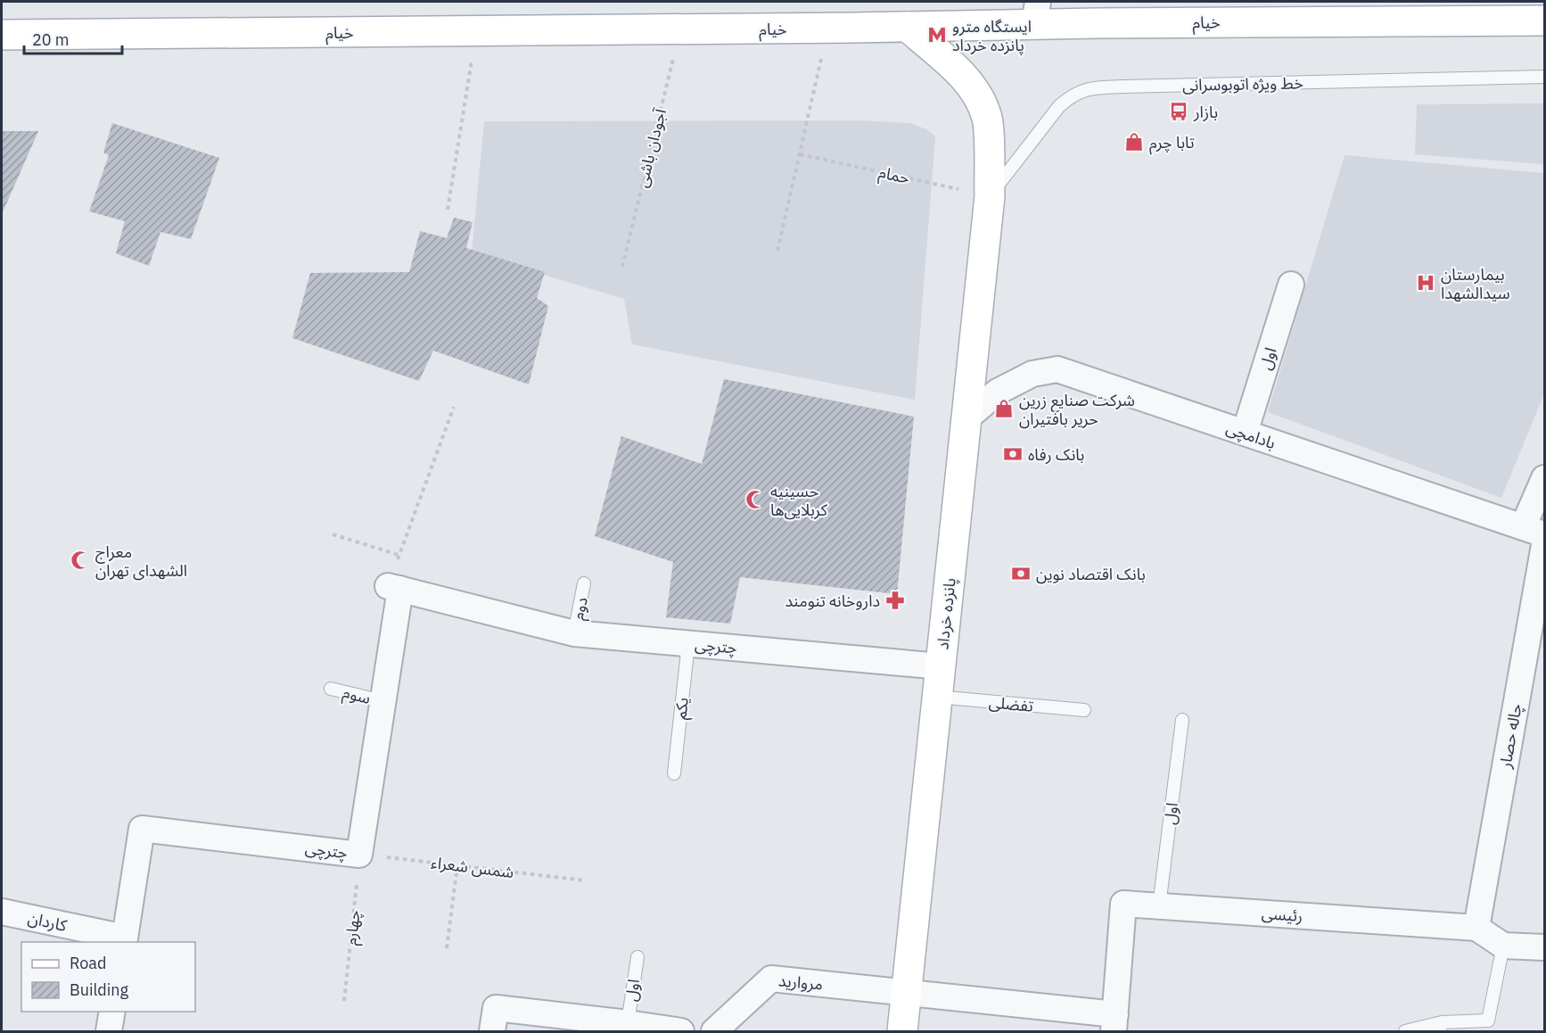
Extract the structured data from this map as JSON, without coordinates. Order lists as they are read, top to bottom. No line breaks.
{"streets":{"main road":["خیام","پانزده خرداد"],"street":["اول","بادامچی","چترچی","چاله حصار","رئیسی","کاردان","مروارید"],"lane":["خط ویژه اتوبوسرانی","دوم","سوم","تفضلی","یکم"],"path":["آجودان باشی","حمام","شمس شعراء","چهارم"]},"crossings":[["خیام","آجودان باشی"],["خیام","پانزده خرداد"],["خط ویژه اتوبوسرانی","حمام"],["خط ویژه اتوبوسرانی","پانزده خرداد"],["حمام","پانزده خرداد"],["اول","بادامچی"],["اول","رئیسی"],["بادامچی","پانزده خرداد"],["دوم","چترچی"],["پانزده خرداد","چترچی"],["پانزده خرداد","تفضلی"],["پانزده خرداد","رئیسی"],["پانزده خرداد","مروارید"],["چترچی","سوم"],["چترچی","یکم"],["چترچی","شمس شعراء"],["چترچی","کاردان"],["چترچی","چهارم"],["چاله حصار","رئیسی"],["شمس شعراء","چهارم"],["رئیسی","مروارید"]],"places":{"metro station":["ایستگاه مترو پانزده خرداد"],"bus stop":["بازار"],"shop":["تابا چرم","شرکت صنایع زرین حریر بافتیران"],"hospital":["بیمارستان سیدالشهدا"],"bank":["بانک رفاه","بانک اقتصاد نوین"],"mosque":["حسینیه کربلایی‌ها","معراج الشهدای تهران"],"pharmacy":["داروخانه تنومند"]},"legend":["Road","Building"],"scale_bar":"20 m"}
